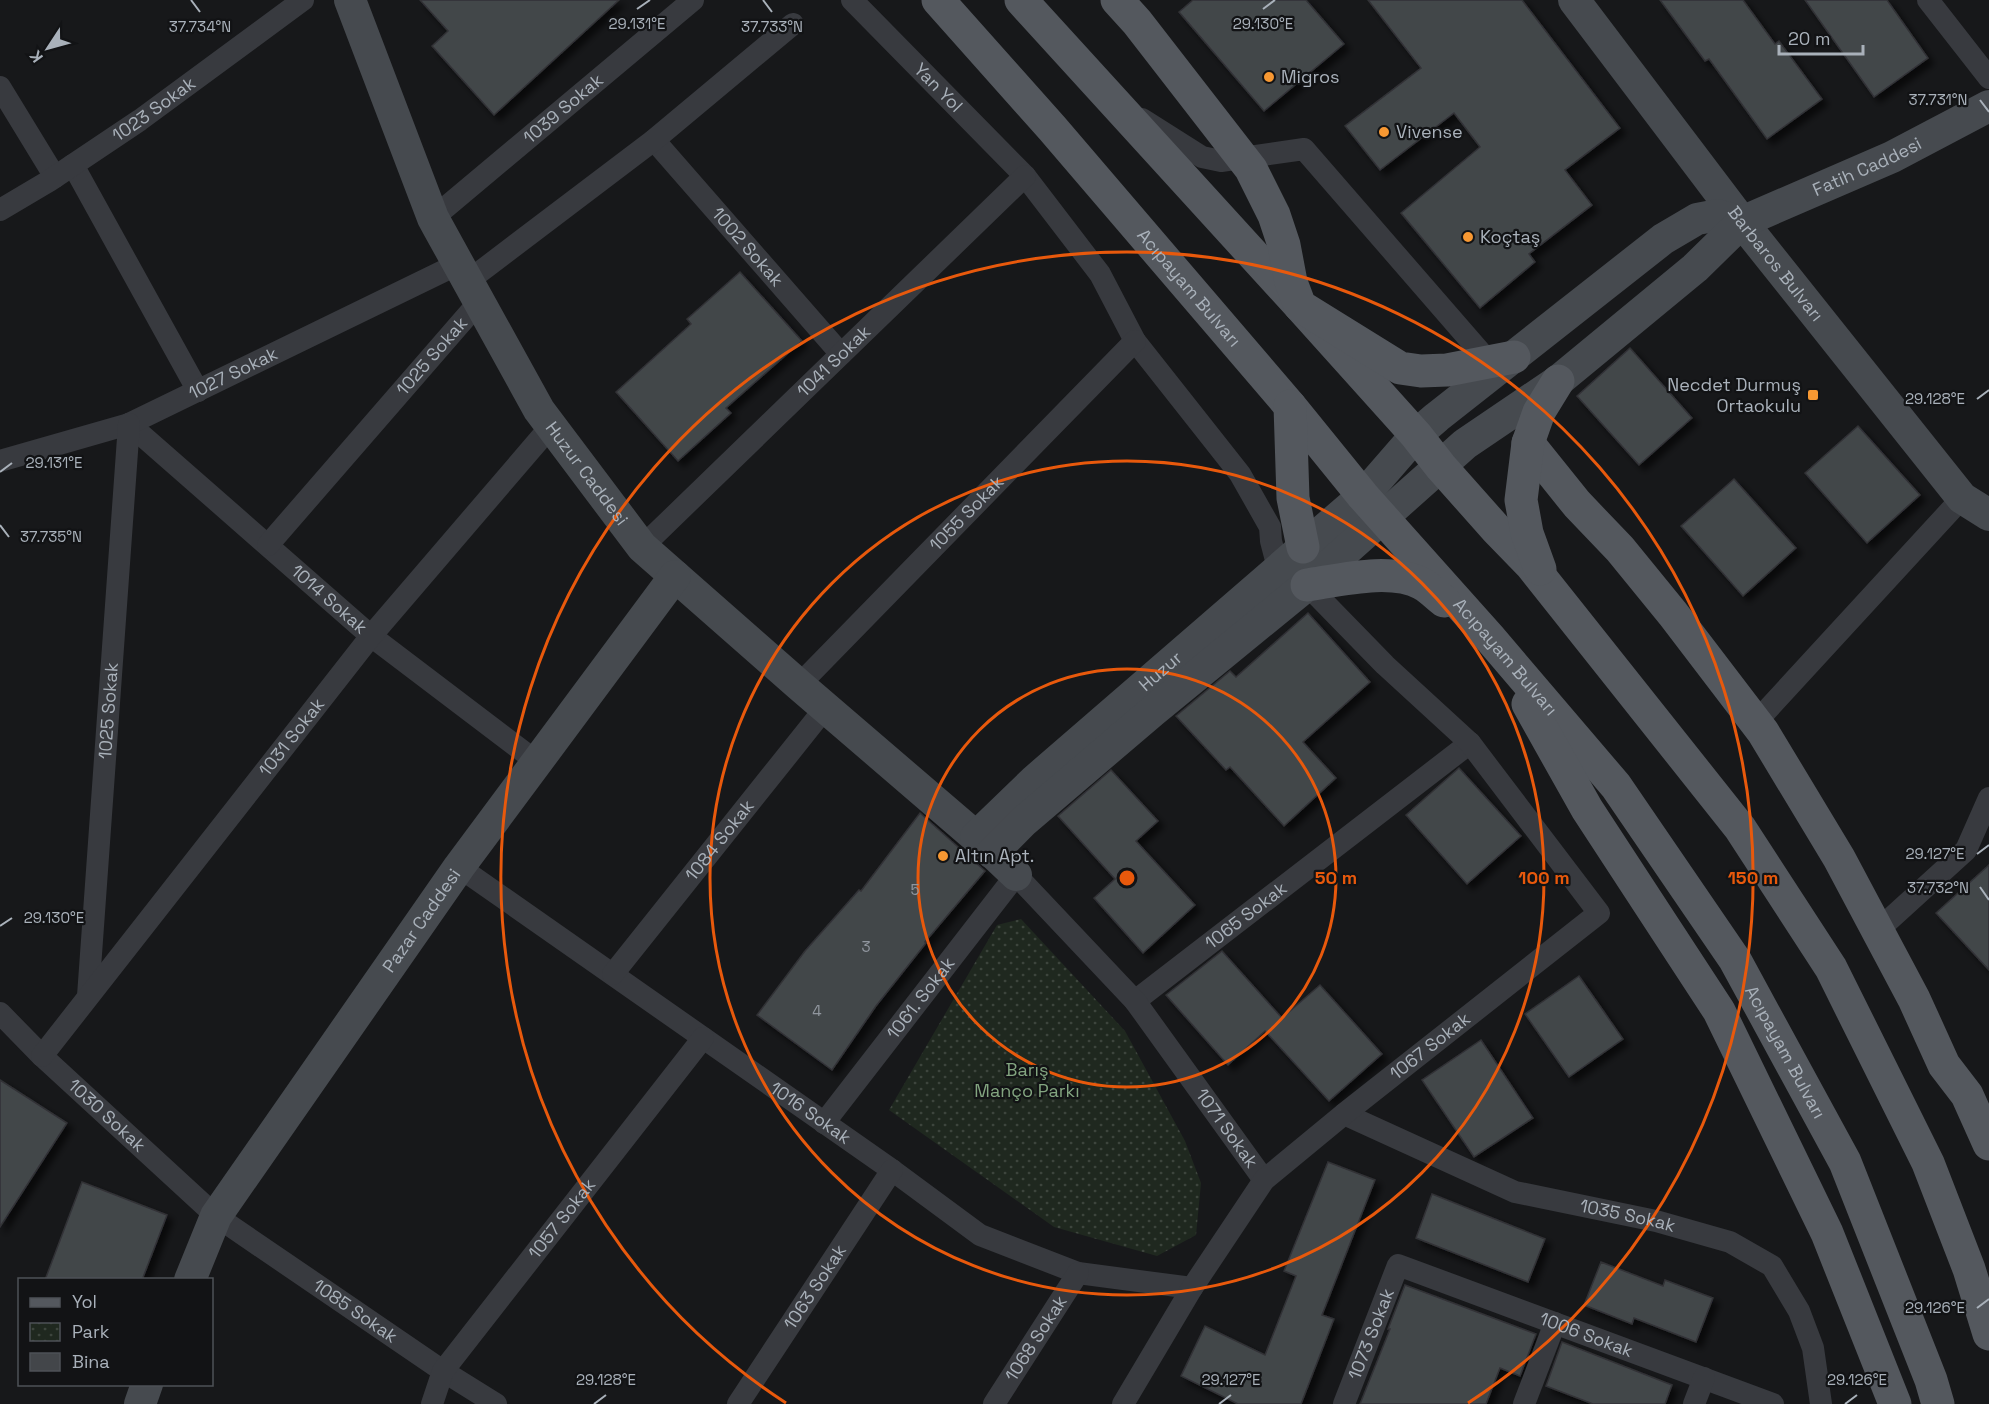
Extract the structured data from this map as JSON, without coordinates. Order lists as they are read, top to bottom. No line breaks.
{"streets":{"main road":["Acıpayam Bulvarı"],"street":["Yan Yol","1023 Sokak","1039 Sokak","Fatih Caddesi","1002 Sokak","Barbaros Bulvarı","1025 Sokak","1041 Sokak","1027 Sokak","Huzur Caddesi","1055 Sokak","1014 Sokak","Huzur","1031 Sokak","1084 Sokak","1065 Sokak","Pazar Caddesi","1061. Sokak","1067 Sokak","1016 Sokak","1030 Sokak","1071 Sokak","1035 Sokak","1057 Sokak","1063 Sokak","1085 Sokak","1006 Sokak","1073 Sokak","1068 Sokak"]},"crossings":[["Yan Yol","1041 Sokak"],["Yan Yol","1055 Sokak"],["Yan Yol","Huzur"],["1039 Sokak","Huzur Caddesi"],["Fatih Caddesi","Barbaros Bulvarı"],["1002 Sokak","1041 Sokak"],["Acıpayam Bulvarı","Huzur"],["1025 Sokak","1027 Sokak"],["1025 Sokak","Huzur Caddesi"],["1025 Sokak","1014 Sokak"],["1025 Sokak","1031 Sokak"],["1041 Sokak","Huzur Caddesi"],["1027 Sokak","Huzur Caddesi"],["1027 Sokak","1014 Sokak"],["Huzur Caddesi","1055 Sokak"],["Huzur Caddesi","Huzur"],["Huzur Caddesi","1031 Sokak"],["Huzur Caddesi","1084 Sokak"],["Huzur Caddesi","Pazar Caddesi"],["1014 Sokak","1031 Sokak"],["1014 Sokak","Pazar Caddesi"],["1031 Sokak","1030 Sokak"],["1084 Sokak","1016 Sokak"],["1065 Sokak","1067 Sokak"],["1065 Sokak","1071 Sokak"],["Pazar Caddesi","1016 Sokak"],["Pazar Caddesi","1030 Sokak"],["Pazar Caddesi","1085 Sokak"],["1061. Sokak","1016 Sokak"],["1061. Sokak","1071 Sokak"],["1067 Sokak","1071 Sokak"],["1067 Sokak","1035 Sokak"],["1016 Sokak","1071 Sokak"],["1016 Sokak","1057 Sokak"],["1016 Sokak","1063 Sokak"],["1016 Sokak","1068 Sokak"],["1030 Sokak","1085 Sokak"],["1057 Sokak","1085 Sokak"],["1006 Sokak","1073 Sokak"]],"parks":["Barış Manço Parkı"],"places":{"other":["Migros","Vivense","Koçtaş","Altın Apt."],"transit":["Necdet Durmuş Ortaokulu"]},"house_numbers":["5","3","4"],"legend":["Yol","Park","Bina"],"scale_bar":"20 m","north":"bottom left","coordinates":["29.131°E","29.130°E","37.734°N","37.733°N","37.731°N","29.128°E","37.735°N","29.127°E","37.732°N","29.126°E"],"rings":["50 m","100 m","150 m"]}
